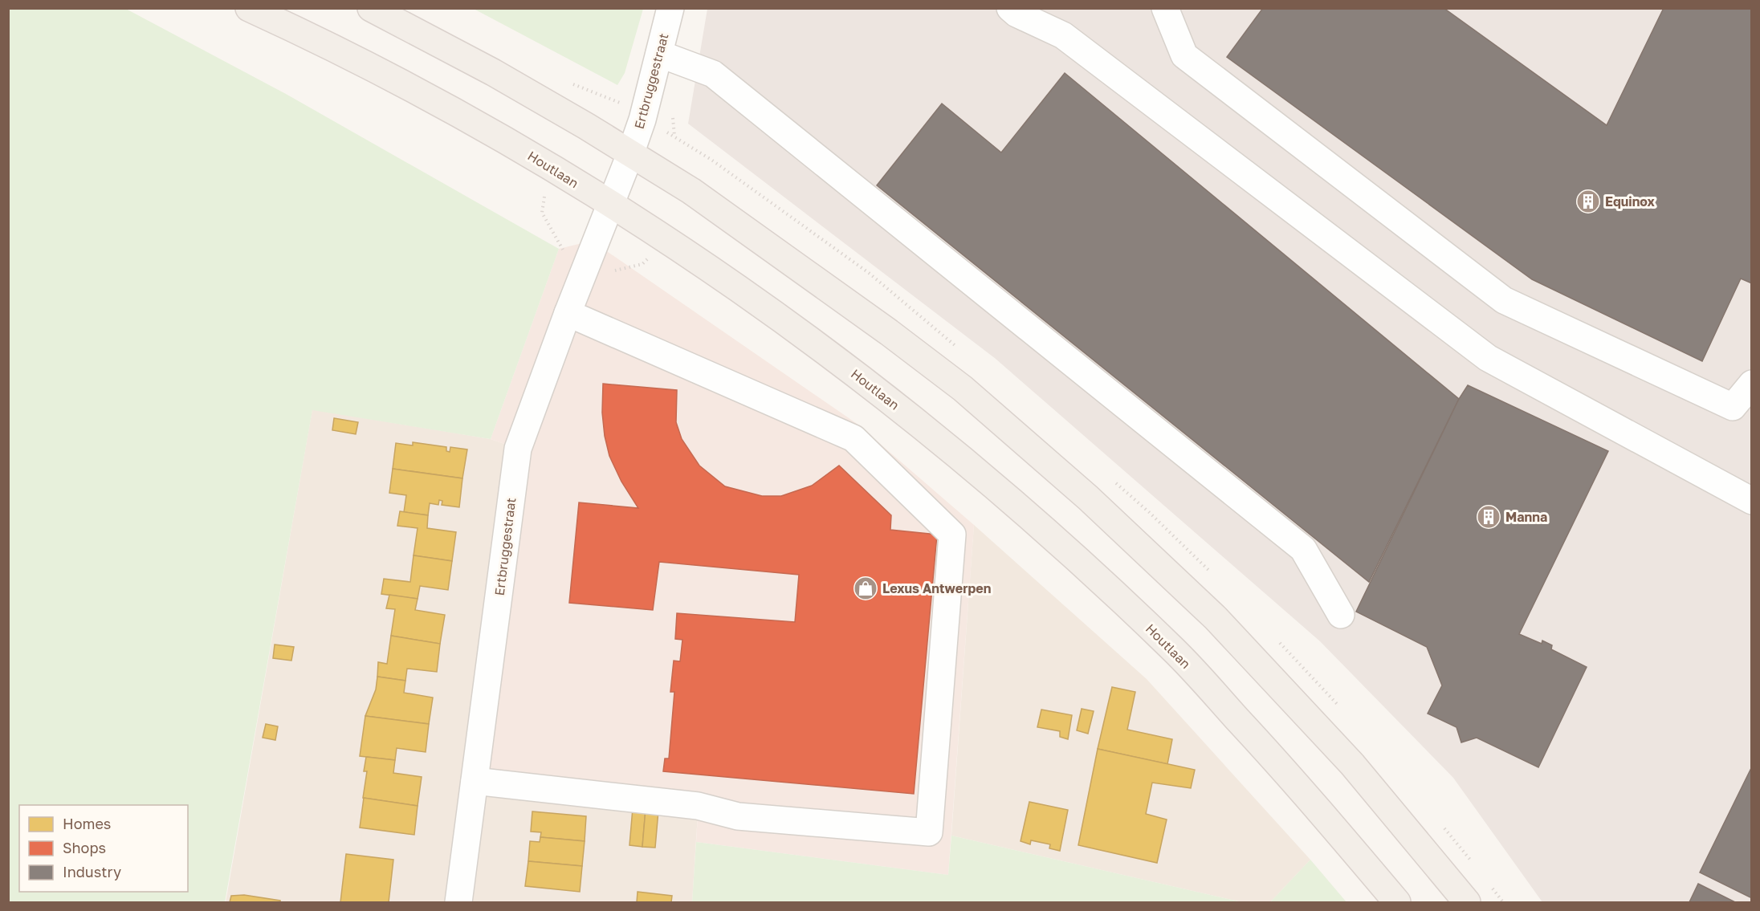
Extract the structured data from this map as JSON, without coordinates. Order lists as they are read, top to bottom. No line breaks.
{"streets":{"main road":["Houtlaan"],"street":["Ertbruggestraat"]},"crossings":[["Ertbruggestraat","Houtlaan"]],"places":{"building":["Equinox","Manna"],"shop":["Lexus Antwerpen"]},"legend":["Homes","Shops","Industry"]}
